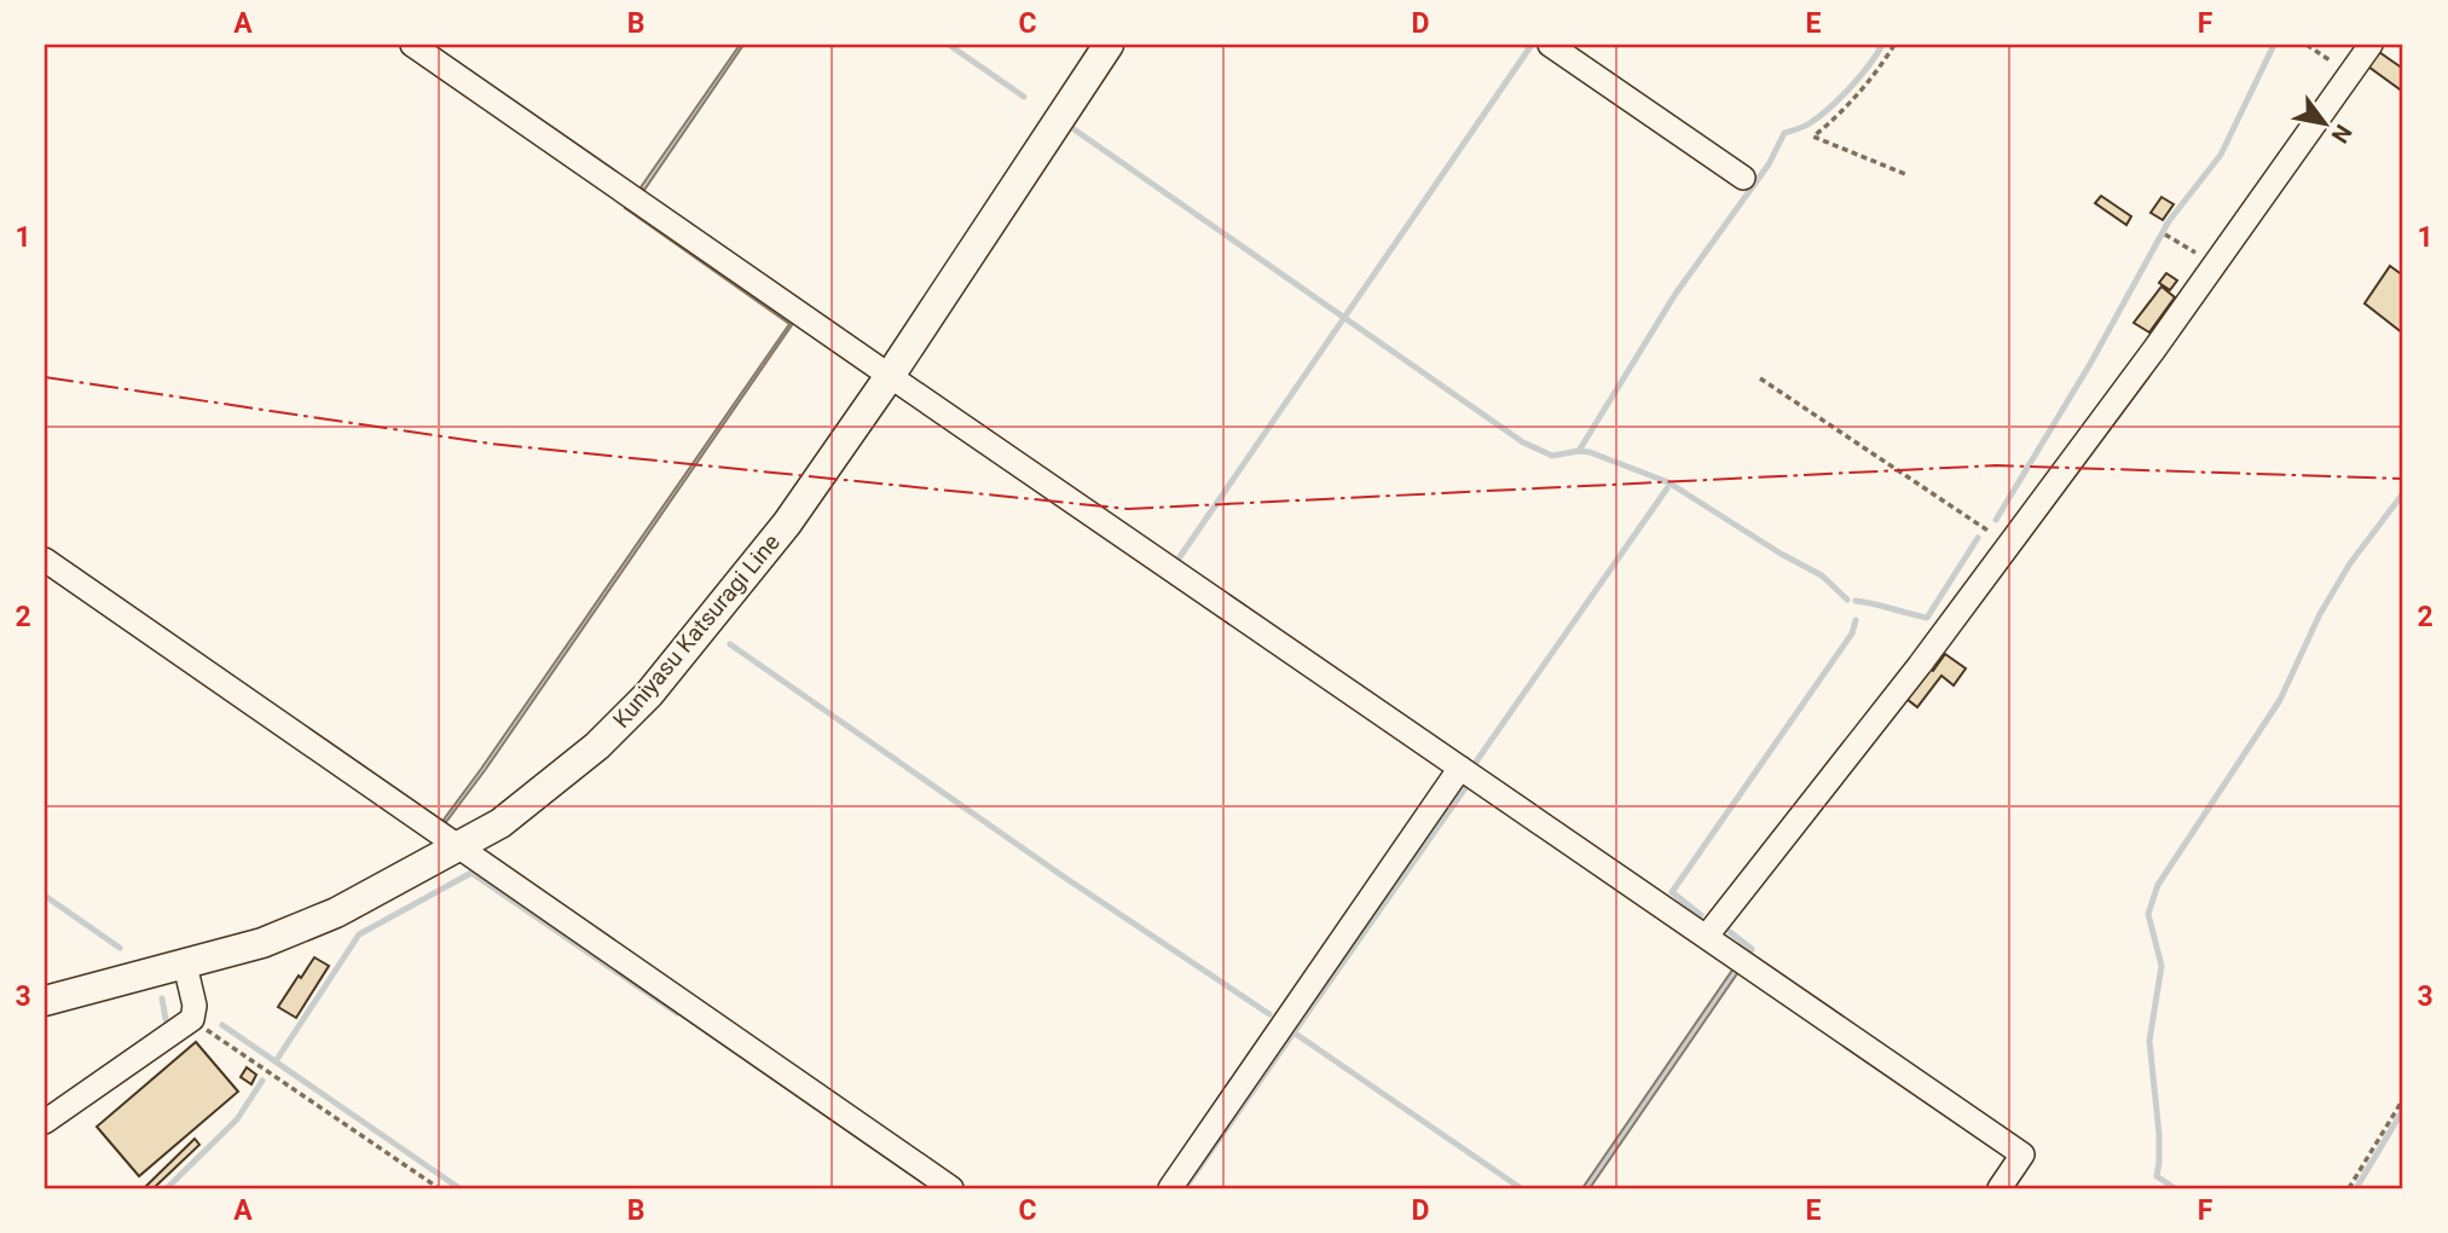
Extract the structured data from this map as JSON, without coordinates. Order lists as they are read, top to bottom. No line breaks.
{"streets":{"main road":["Kuniyasu Katsuragi Line"]},"north":"bottom right","grid":{"columns":["A","B","C","D","E","F"],"rows":["1","2","3"]}}
